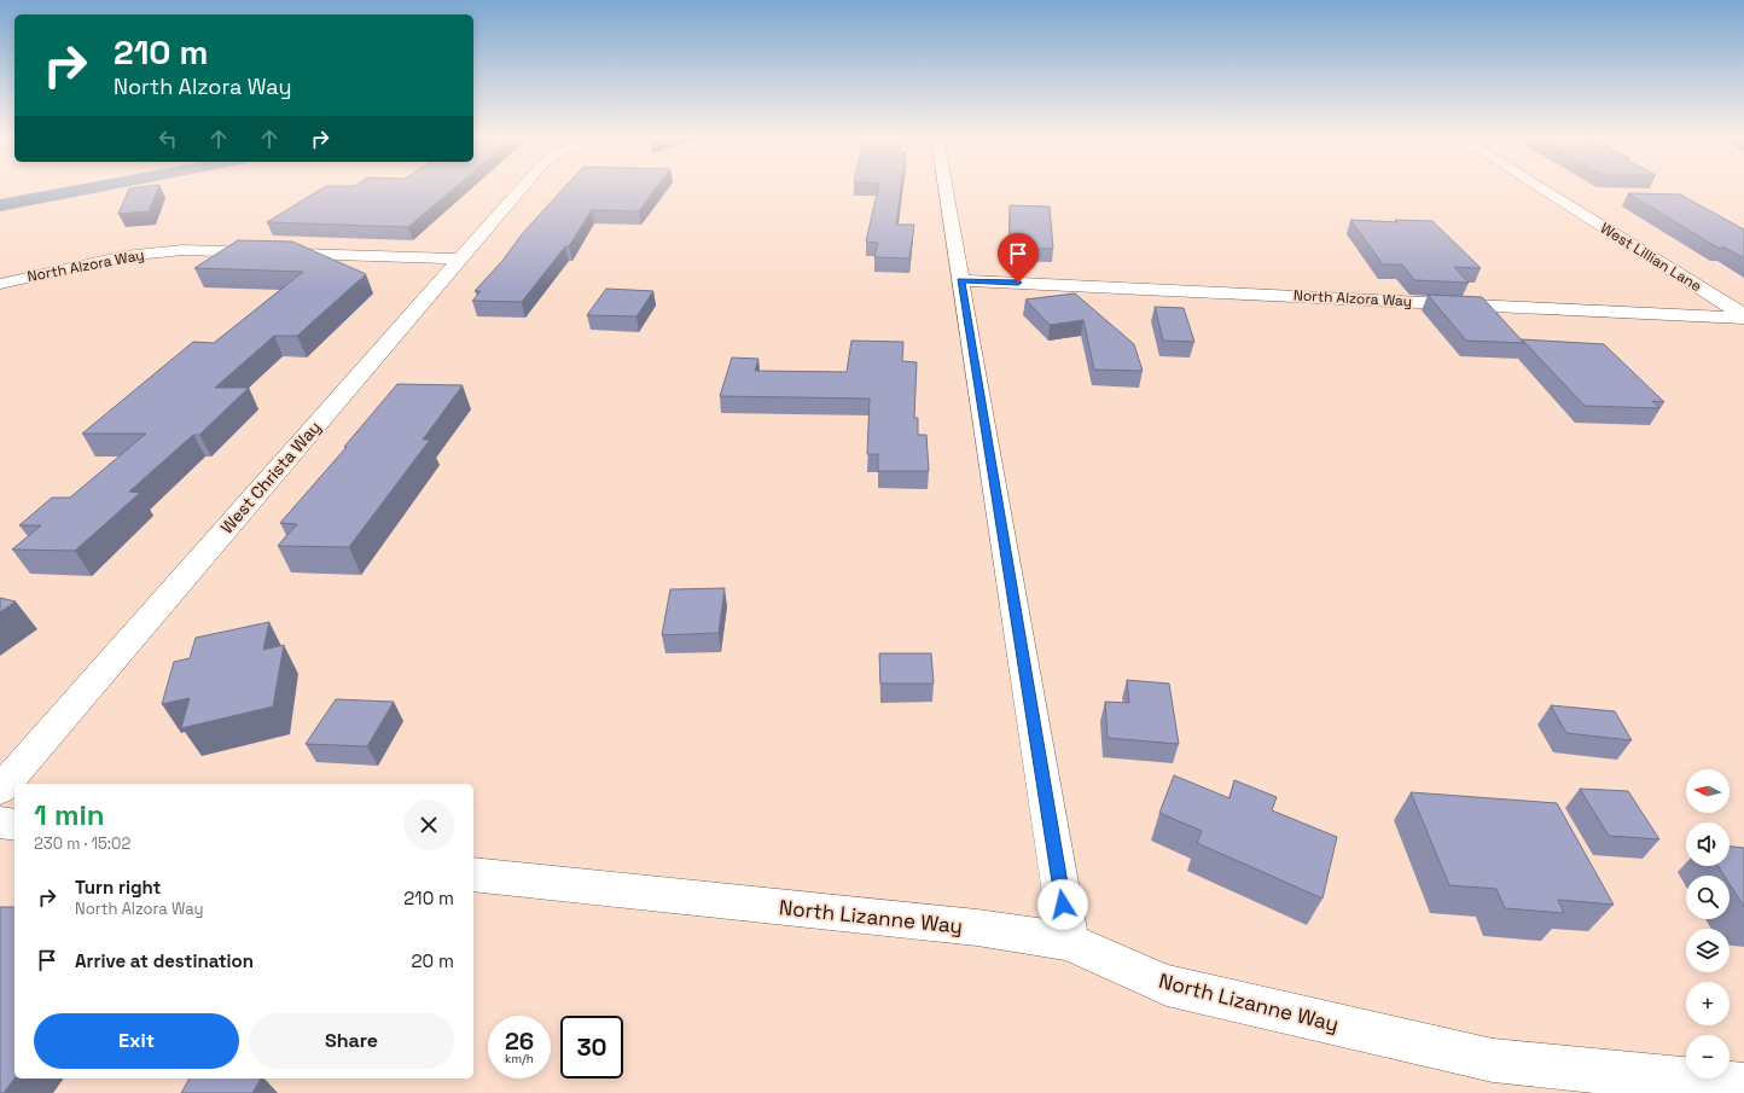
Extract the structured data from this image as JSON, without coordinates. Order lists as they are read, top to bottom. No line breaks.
{"streets":{"street":["West Lillian Lane","North Alzora Way","West Christa Way","North Lizanne Way"]},"crossings":[["West Lillian Lane","North Alzora Way"],["North Alzora Way","West Christa Way"]],"north":"left","page":{"turn":["210 m","North Alzora Way"],"map_buttons":["+","−"],"heading":["1 min","230 m · 15:02"],"list":[{"name":"Turn right","note":"North Alzora Way","value":"210 m"},{"name":"Arrive at destination","value":"20 m"}],"buttons":["Exit","Share"],"speed":"26 km/h","limit":"30"}}
